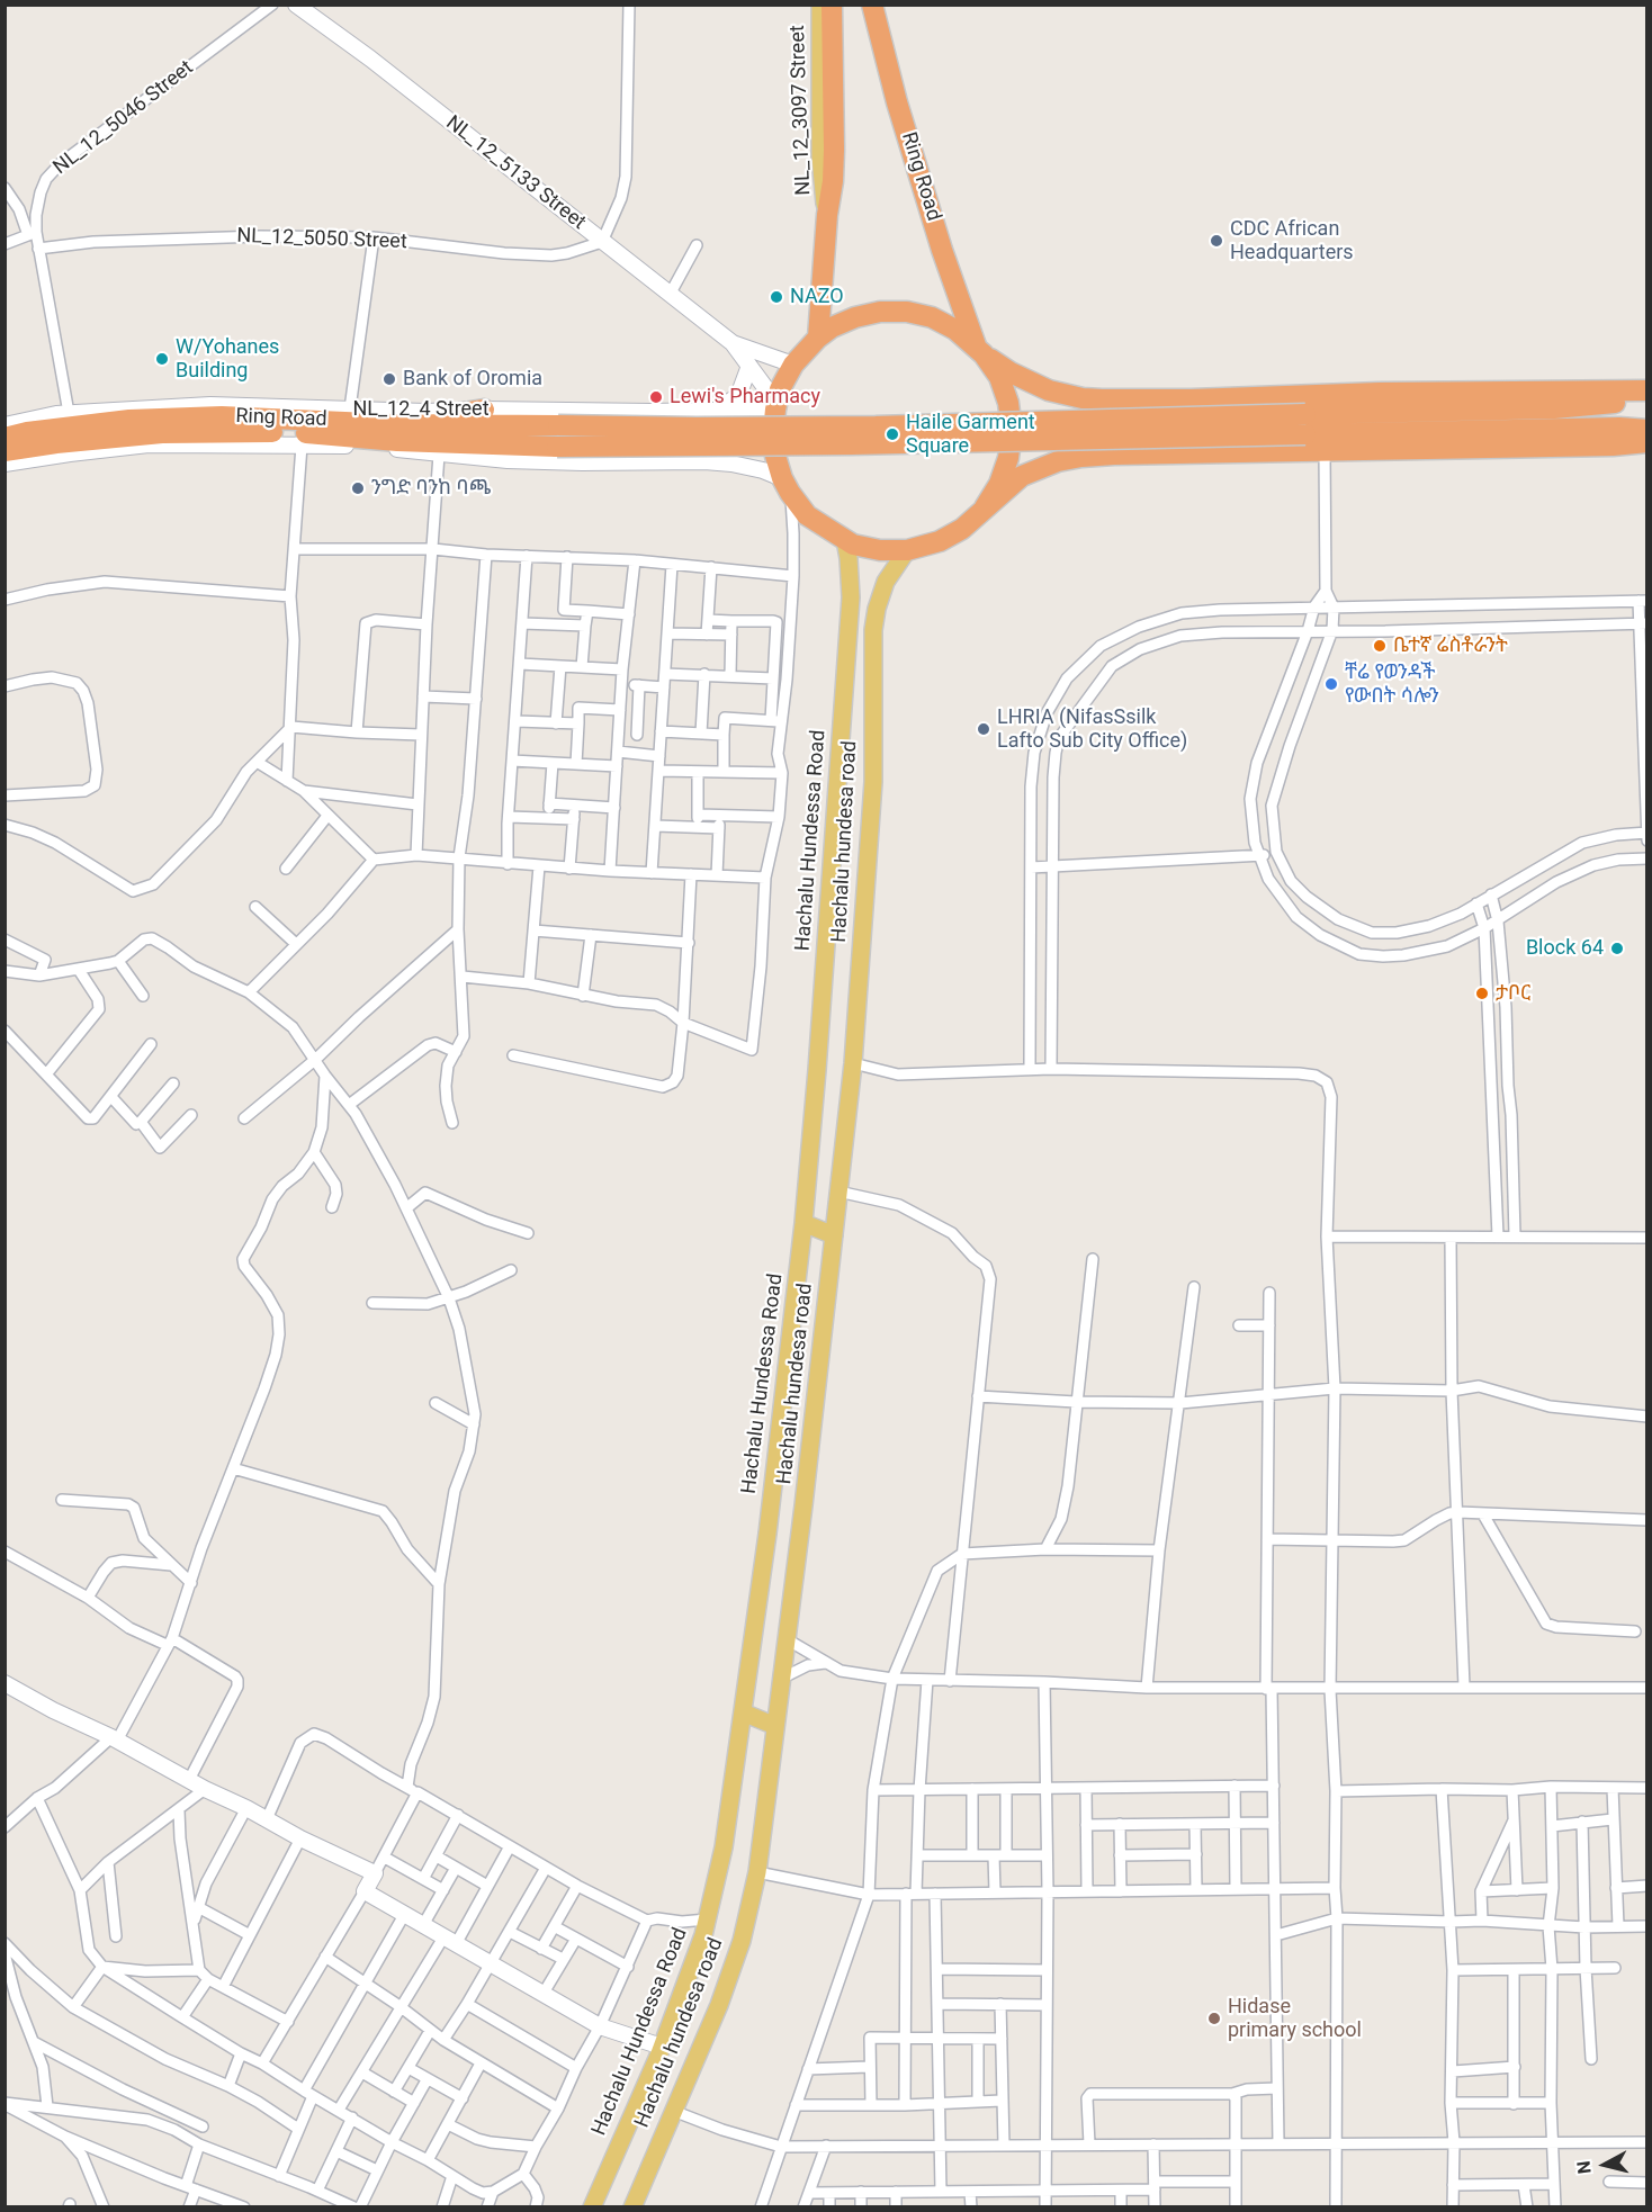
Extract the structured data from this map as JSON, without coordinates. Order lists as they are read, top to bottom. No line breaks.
{"streets":{"highway":["Ring Road"],"main road":["NL_12_3097 Street","Hachalu Hundessa Road","Hachalu hundesa road"],"street":["NL_12_5046 Street","NL_12_5133 Street","NL_12_5050 Street","NL_12_4 Street"]},"crossings":[["NL_12_5133 Street","NL_12_5050 Street"],["Ring Road","NL_12_4 Street"],["Ring Road","Hachalu Hundessa Road"],["Ring Road","Hachalu hundesa road"],["NL_12_4 Street","Hachalu Hundessa Road"],["NL_12_4 Street","Hachalu hundesa road"],["Hachalu Hundessa Road","Hachalu hundesa road"]],"places":["CDC African Headquarters","NAZO","W/Yohanes Building","Bank of Oromia","Lewi's Pharmacy","Haile Garment Square","ንግድ ባንከ ባጫ","ቤተኛ ሬስቶራንት","ቸሬ የወንዳች የውበት ሳሎን","LHRIA (NifasSsilk Lafto Sub City Office)","Block 64","ታቦር","Hidase primary school"],"north":"left"}
